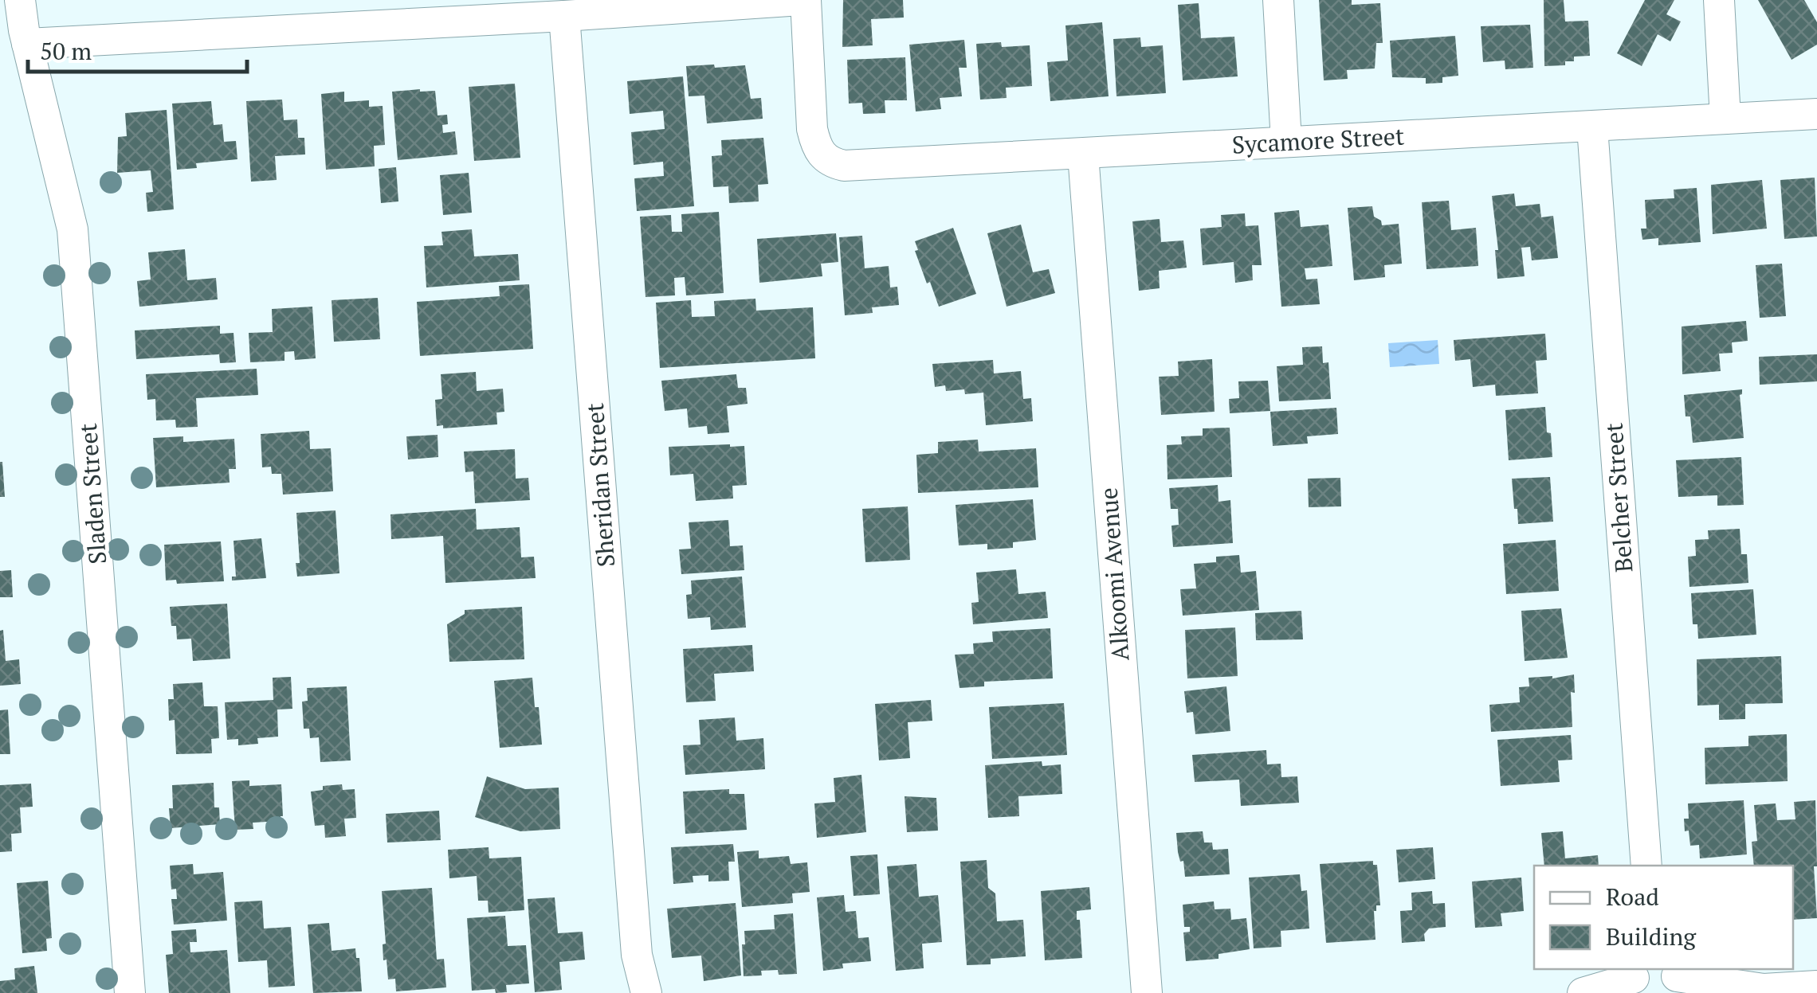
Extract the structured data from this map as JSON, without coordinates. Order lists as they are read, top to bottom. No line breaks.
{"streets":{"street":["Sycamore Street","Sheridan Street","Sladen Street","Belcher Street","Alkoomi Avenue"]},"crossings":[["Sycamore Street","Belcher Street"],["Sycamore Street","Alkoomi Avenue"]],"legend":["Road","Building"],"scale_bar":"50 m"}
